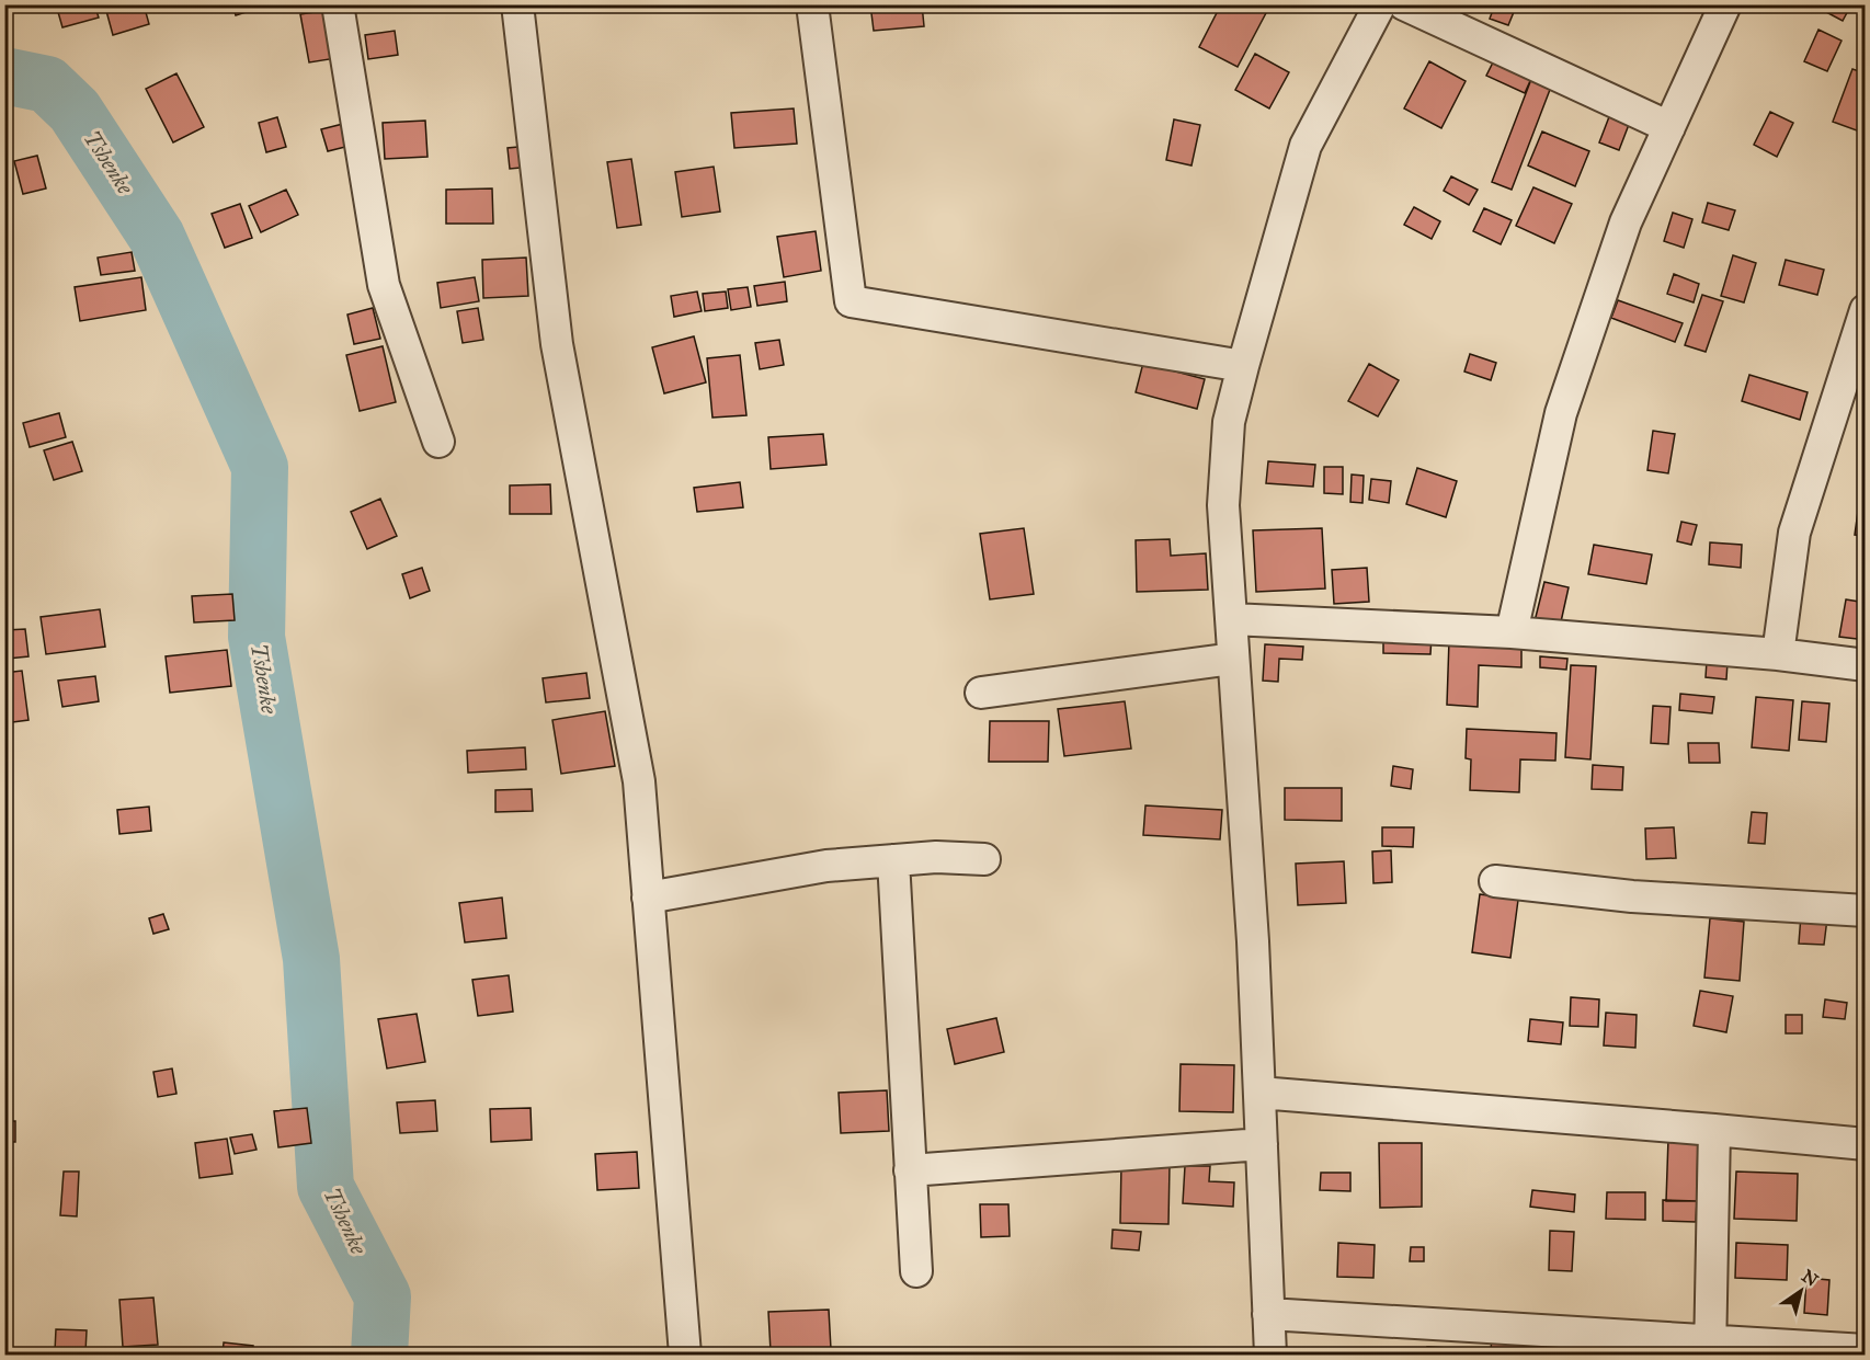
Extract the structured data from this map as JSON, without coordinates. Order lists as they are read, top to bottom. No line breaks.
{"water":["Tshenke"],"north":"top right"}
